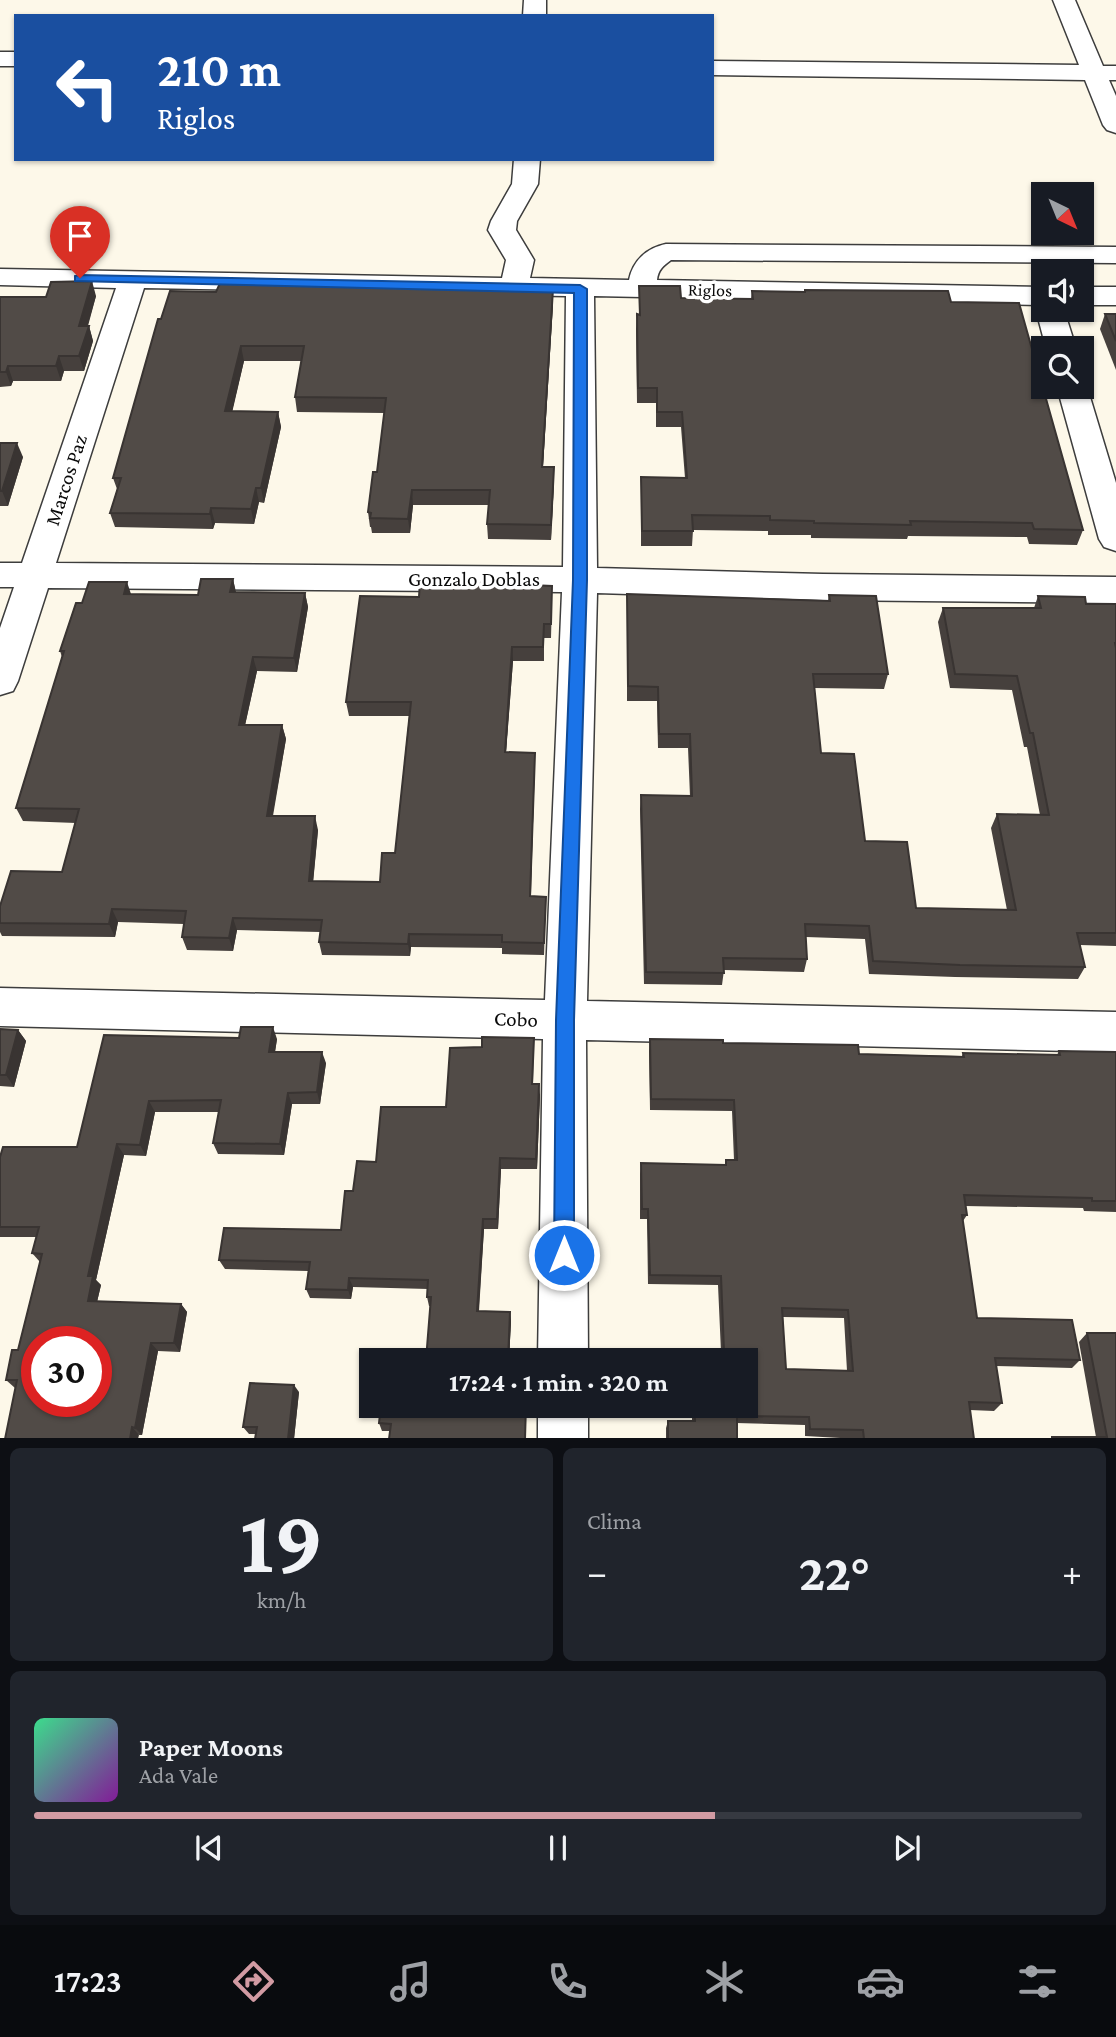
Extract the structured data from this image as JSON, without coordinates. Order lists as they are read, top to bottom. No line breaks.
{"streets":{"street":["Riglos","Marcos Paz","Gonzalo Doblas","Cobo"]},"crossings":[["Riglos","Marcos Paz"],["Marcos Paz","Gonzalo Doblas"]],"north":"bottom right","page":{"turn":["210 m","Riglos"],"limit":"30","trip":"17:24 · 1 min · 320 m","tile":[["19","km/h"],"Clima"],"heat":["−","22°","+"],"song":["Paper Moons","Ada Vale"],"tabs":"17:23"}}
